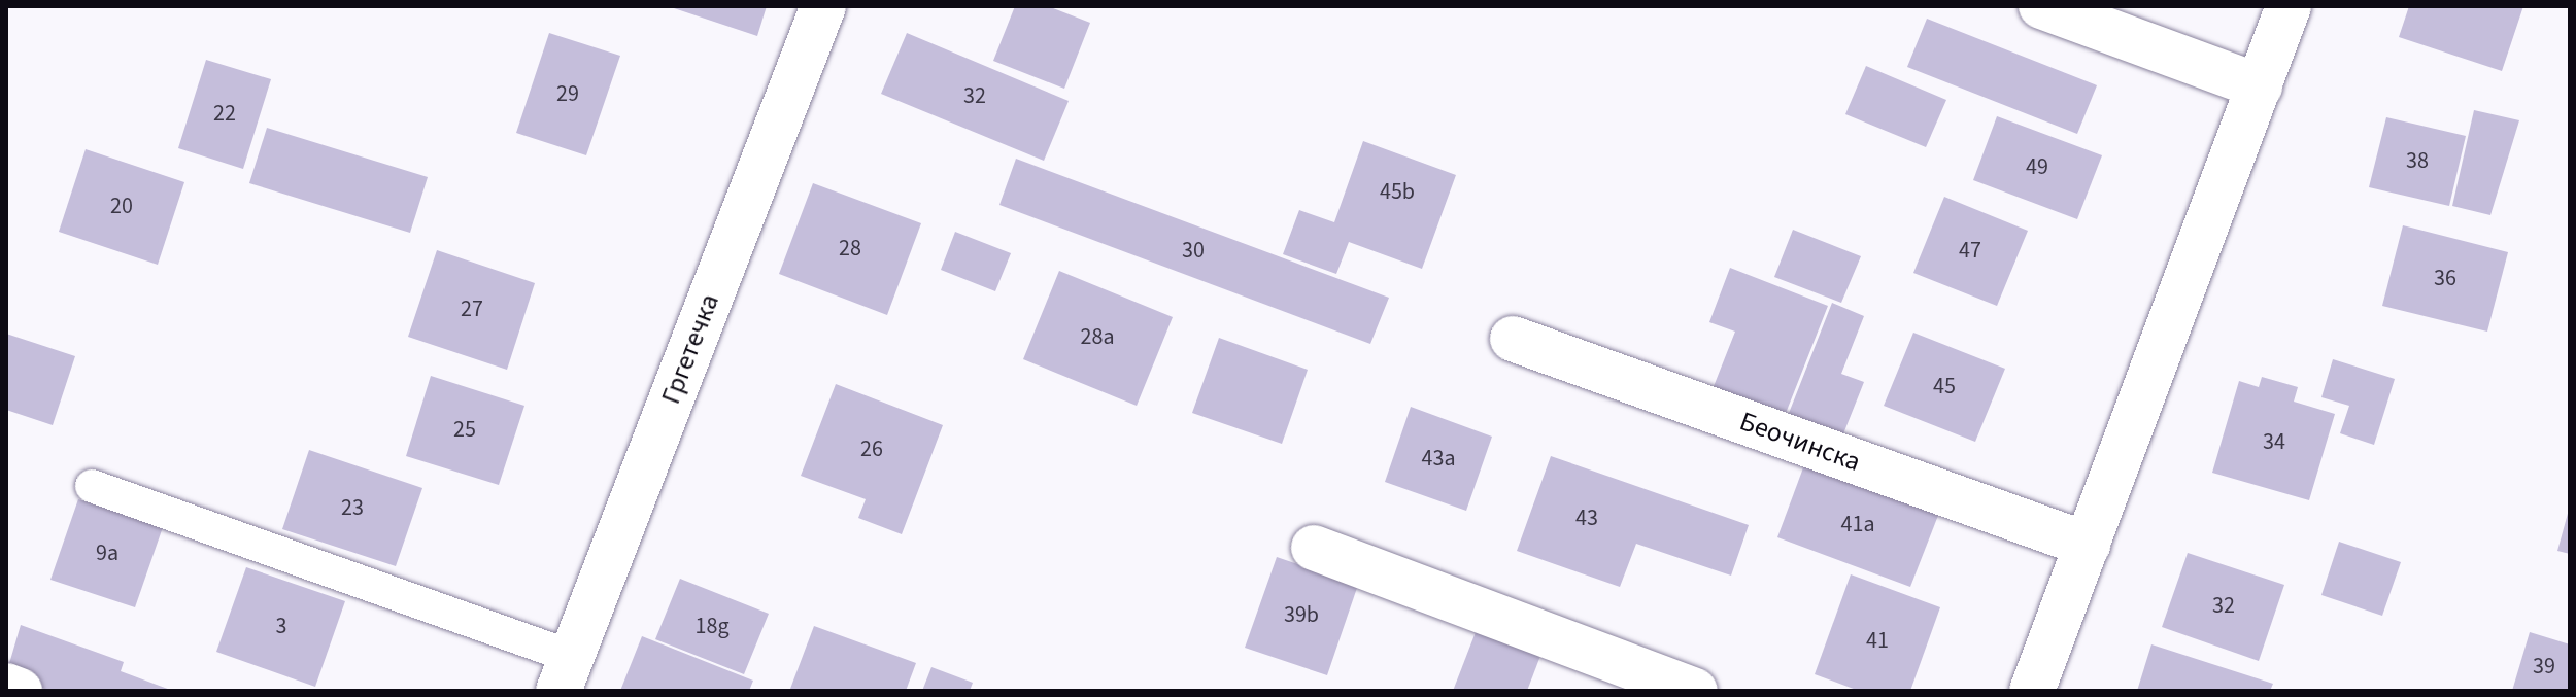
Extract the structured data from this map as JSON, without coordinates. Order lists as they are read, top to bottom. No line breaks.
{"streets":{"street":["Гргетечка","Беочинска"]},"house_numbers":["29","32","22","38","49","45b","20","28","30","47","36","27","28a","45","25","34","26","43a","23","43","41a","9a","32","39b","3","18g","41","39"]}
